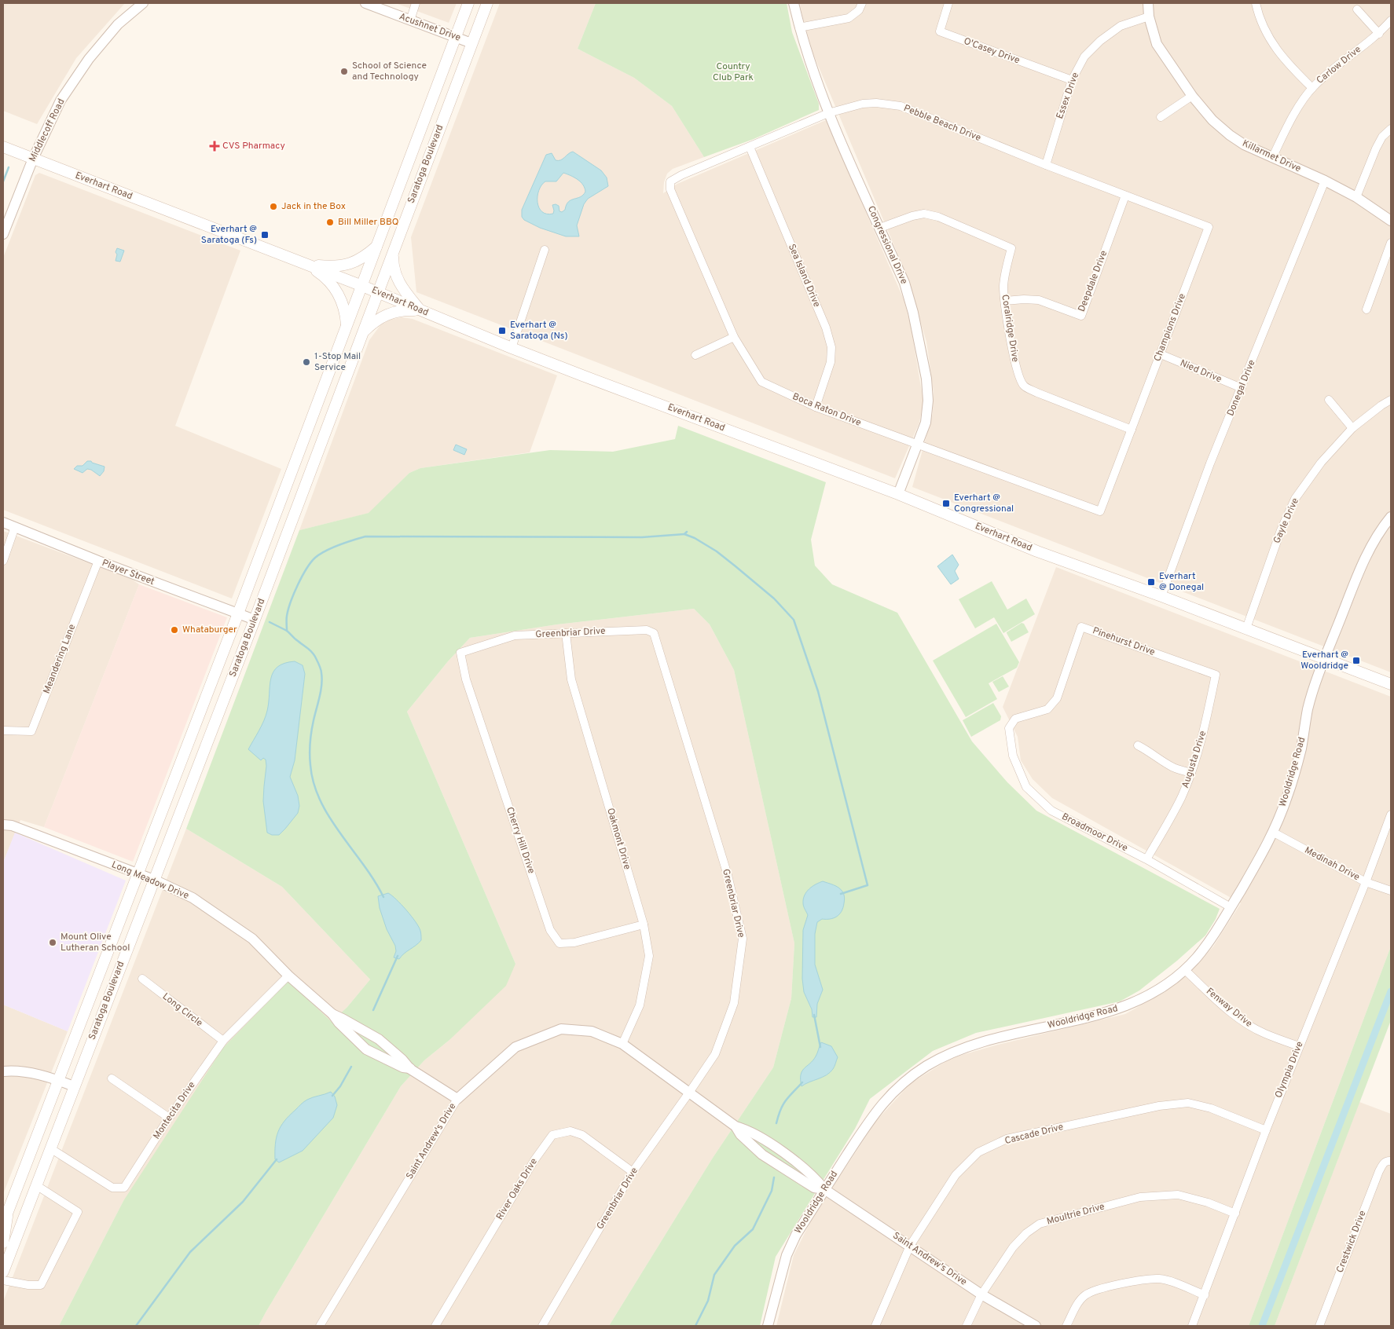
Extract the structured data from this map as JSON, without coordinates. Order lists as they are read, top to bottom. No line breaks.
{"streets":{"main road":["Saratoga Boulevard","Everhart Road"],"street":["Acushnet Drive","O'Casey Drive","Carlow Drive","Essex Drive","Pebble Beach Drive","Middlecoff Road","Killarmet Drive","Congressional Drive","Sea Island Drive","Deepdale Drive","Champions Drive","Coralridge Drive","Nied Drive","Donegal Drive","Boca Raton Drive","Gayle Drive","Player Street","Greenbriar Drive","Pinehurst Drive","Meandering Lane","Augusta Drive","Wooldridge Road","Broadmoor Drive","Oakmont Drive","Cherry Hill Drive","Medinah Drive","Long Meadow Drive","Fenway Drive","Long Circle","Olympia Drive","Montecita Drive","Cascade Drive","Saint Andrew's Drive","River Oaks Drive","Moultrie Drive","Crestwick Drive"]},"crossings":[["Acushnet Drive","Saratoga Boulevard"],["O'Casey Drive","Essex Drive"],["Carlow Drive","Killarmet Drive"],["Essex Drive","Pebble Beach Drive"],["Essex Drive","Killarmet Drive"],["Pebble Beach Drive","Congressional Drive"],["Pebble Beach Drive","Sea Island Drive"],["Pebble Beach Drive","Deepdale Drive"],["Pebble Beach Drive","Champions Drive"],["Pebble Beach Drive","Boca Raton Drive"],["Middlecoff Road","Everhart Road"],["Killarmet Drive","Donegal Drive"],["Saratoga Boulevard","Everhart Road"],["Saratoga Boulevard","Player Street"],["Saratoga Boulevard","Long Meadow Drive"],["Saratoga Boulevard","Montecita Drive"],["Everhart Road","Congressional Drive"],["Everhart Road","Donegal Drive"],["Everhart Road","Gayle Drive"],["Everhart Road","Wooldridge Road"],["Congressional Drive","Coralridge Drive"],["Congressional Drive","Boca Raton Drive"],["Sea Island Drive","Boca Raton Drive"],["Deepdale Drive","Champions Drive"],["Deepdale Drive","Coralridge Drive"],["Champions Drive","Coralridge Drive"],["Champions Drive","Nied Drive"],["Champions Drive","Boca Raton Drive"],["Nied Drive","Donegal Drive"],["Player Street","Meandering Lane"],["Greenbriar Drive","Oakmont Drive"],["Greenbriar Drive","Cherry Hill Drive"],["Greenbriar Drive","Saint Andrew's Drive"],["Greenbriar Drive","River Oaks Drive"],["Pinehurst Drive","Augusta Drive"],["Pinehurst Drive","Broadmoor Drive"],["Augusta Drive","Broadmoor Drive"],["Wooldridge Road","Broadmoor Drive"],["Wooldridge Road","Medinah Drive"],["Wooldridge Road","Fenway Drive"],["Wooldridge Road","Saint Andrew's Drive"],["Oakmont Drive","Cherry Hill Drive"],["Oakmont Drive","Saint Andrew's Drive"],["Medinah Drive","Olympia Drive"],["Long Meadow Drive","Montecita Drive"],["Long Meadow Drive","Saint Andrew's Drive"],["Fenway Drive","Olympia Drive"],["Long Circle","Montecita Drive"],["Olympia Drive","Cascade Drive"],["Olympia Drive","Moultrie Drive"],["Cascade Drive","Saint Andrew's Drive"],["Saint Andrew's Drive","Moultrie Drive"]],"parks":["Country Club Park"],"places":{"other":["School of Science and Technology","Jack in the Box","Bill Miller BBQ","1-Stop Mail Service","Whataburger","Mount Olive Lutheran School"],"health":["CVS Pharmacy"],"transit":["Everhart @ Saratoga (Fs)","Everhart @ Saratoga (Ns)","Everhart @ Congressional","Everhart @ Donegal","Everhart @ Wooldridge"]}}
